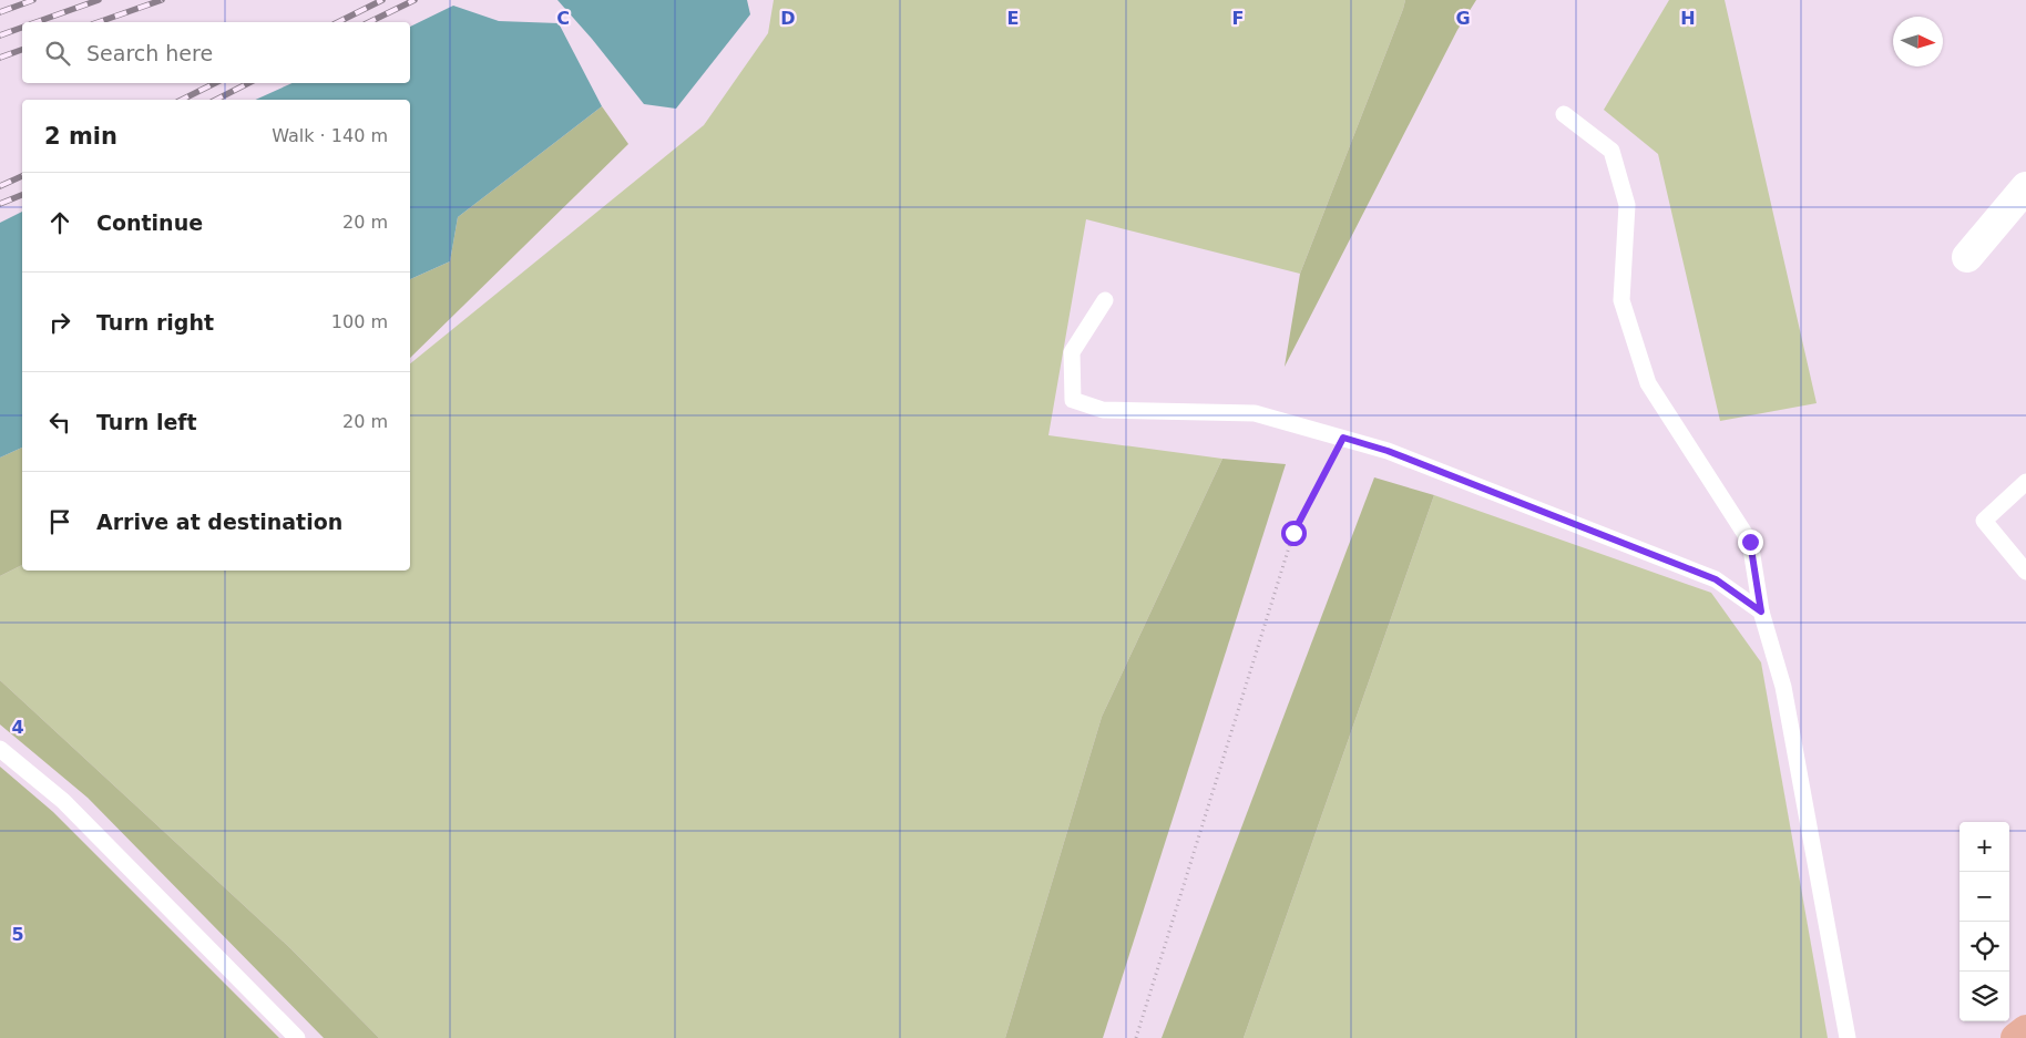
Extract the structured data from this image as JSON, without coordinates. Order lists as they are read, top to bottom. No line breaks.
{"north":"right","page":{"search":"Search here","heading":["2 min","Walk · 140 m"],"list":[["Continue","20 m"],["Turn right","100 m"],["Turn left","20 m"],"Arrive at destination"],"map_buttons":["+","−"]},"grid":{"columns":["C","D","E","F","G","H"],"rows":["4","5"]}}
